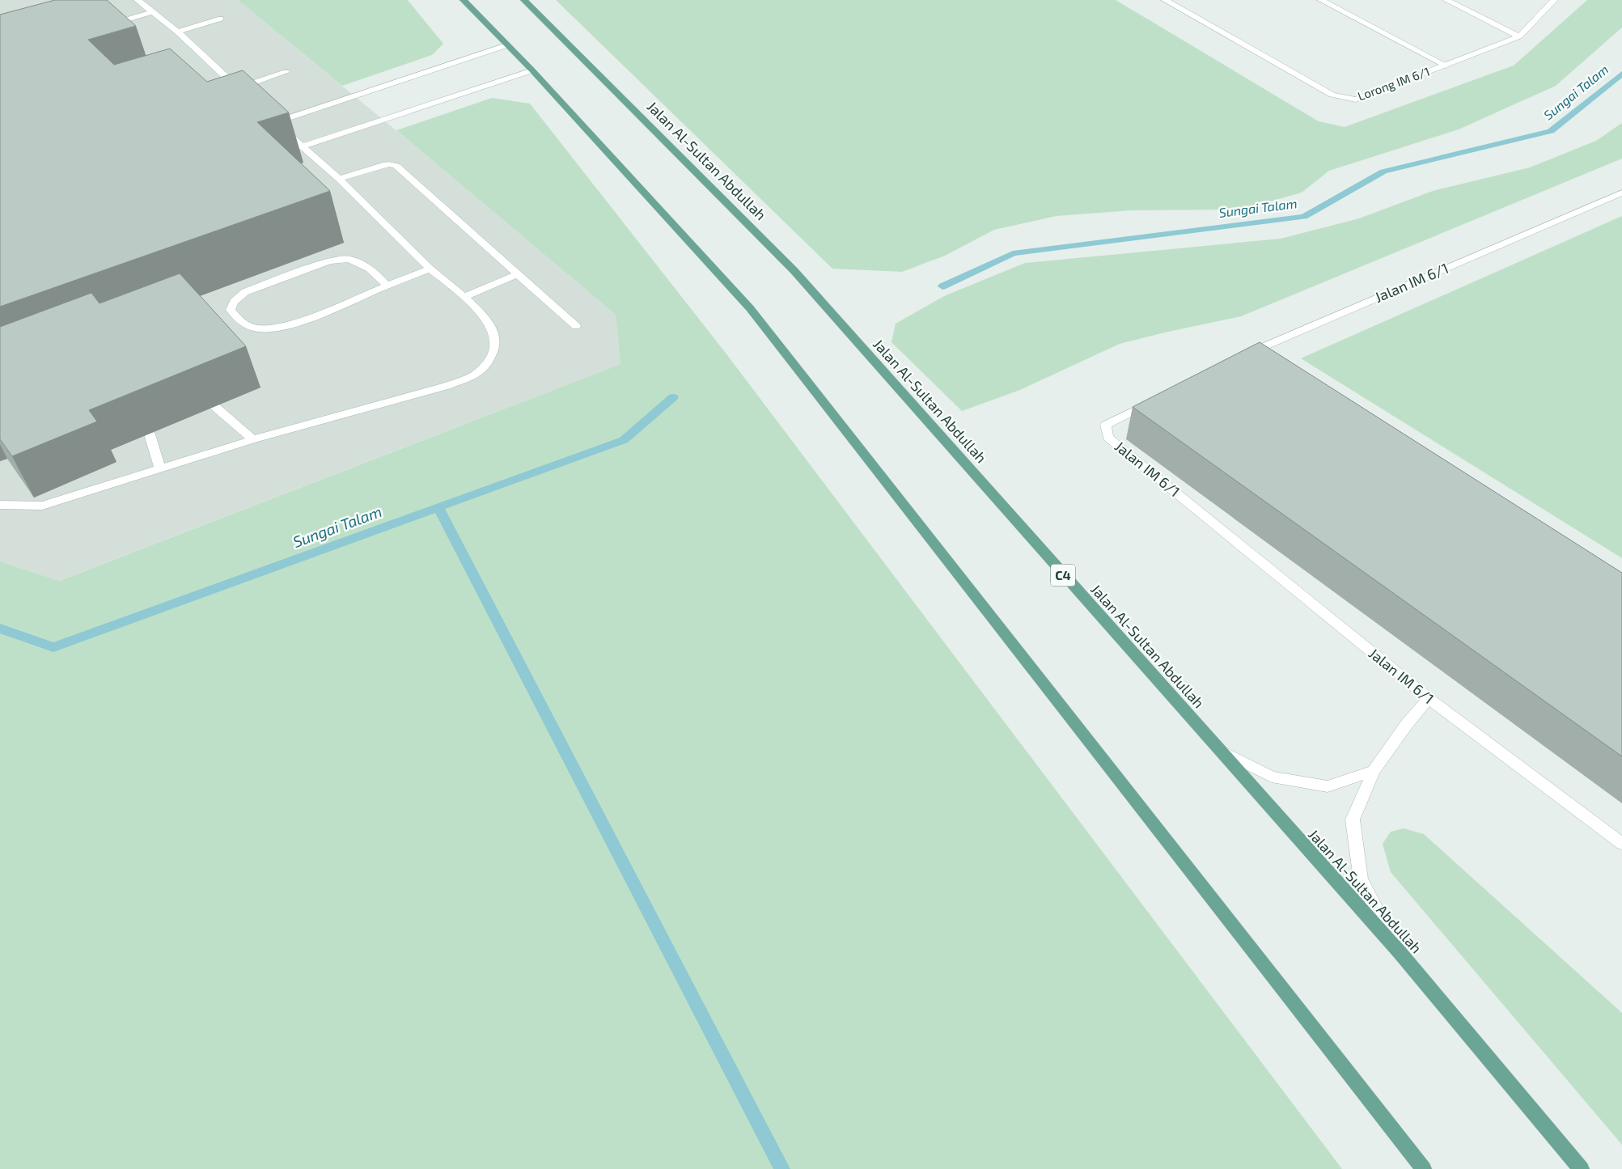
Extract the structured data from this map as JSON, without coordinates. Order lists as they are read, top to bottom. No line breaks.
{"streets":{"main road":["Jalan Al-Sultan Abdullah","C4"],"street":["Lorong IM 6/1","Jalan IM 6/1"]},"water":["Sungai Talam"]}
